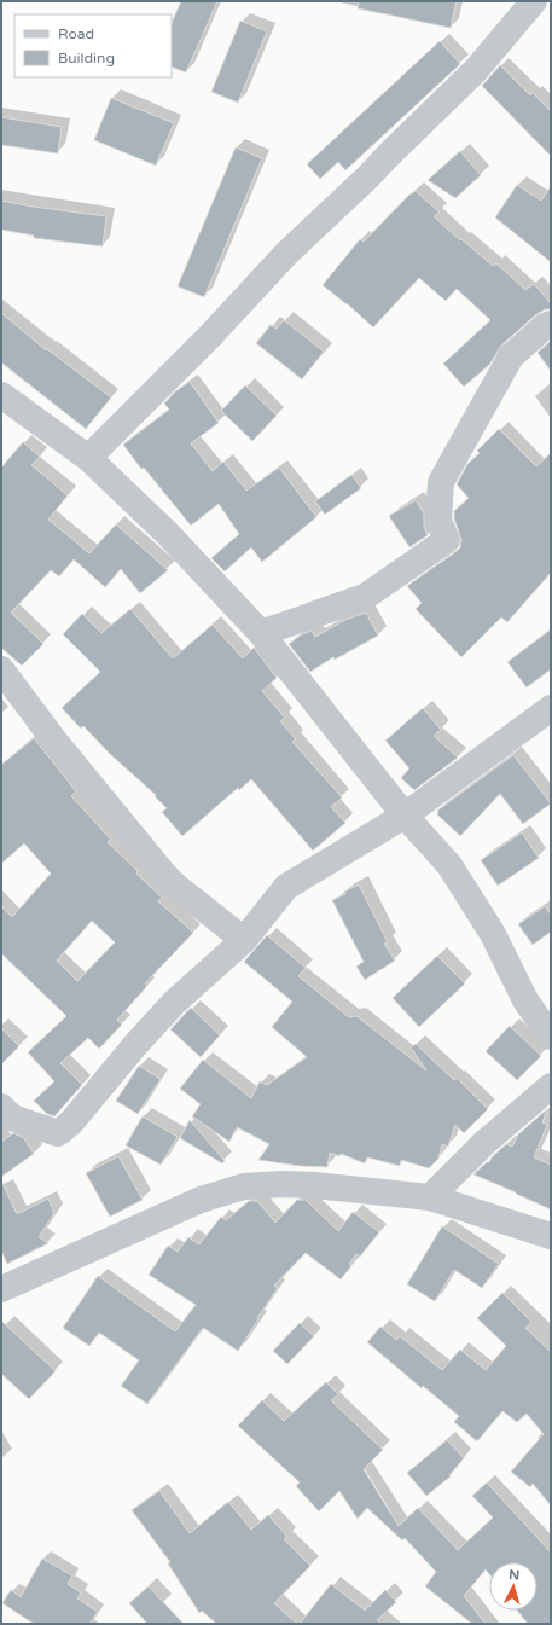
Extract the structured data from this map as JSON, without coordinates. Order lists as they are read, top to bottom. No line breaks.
{"legend":["Road","Building"],"north":"top"}
